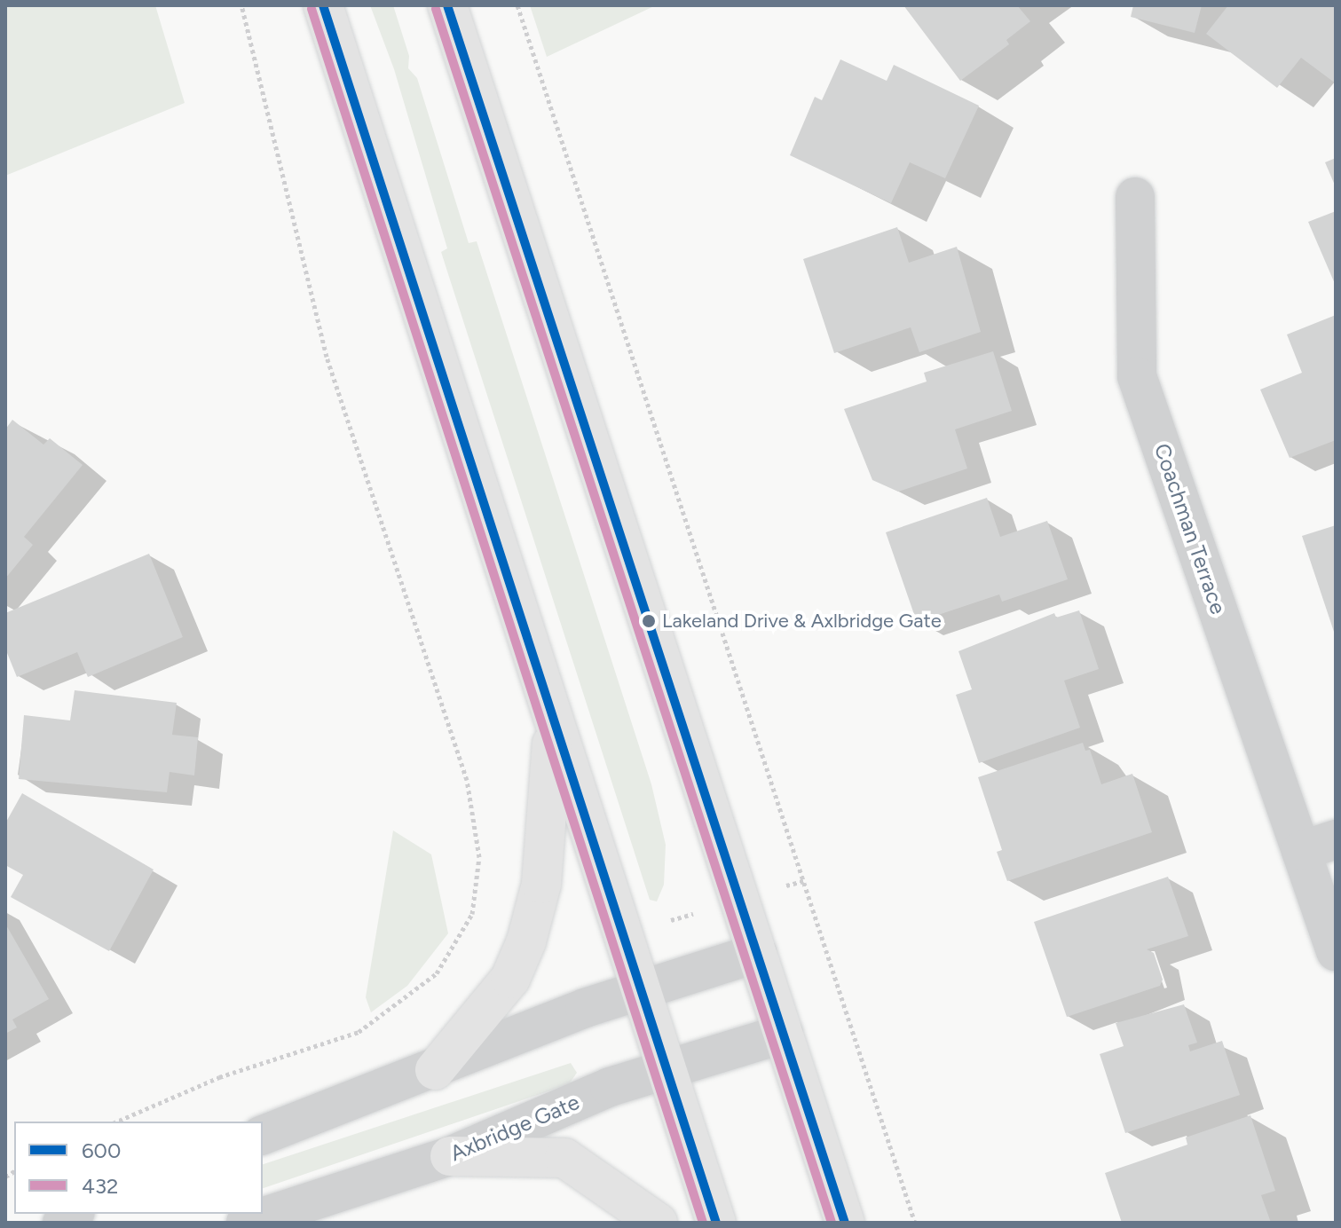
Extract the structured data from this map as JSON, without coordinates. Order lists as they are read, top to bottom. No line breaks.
{"streets":{"street":["Coachman Terrace","Axbridge Gate"]},"places":["Lakeland Drive & Axlbridge Gate"],"lines":["transit line 600","transit line 432"],"legend":["600","432"]}
